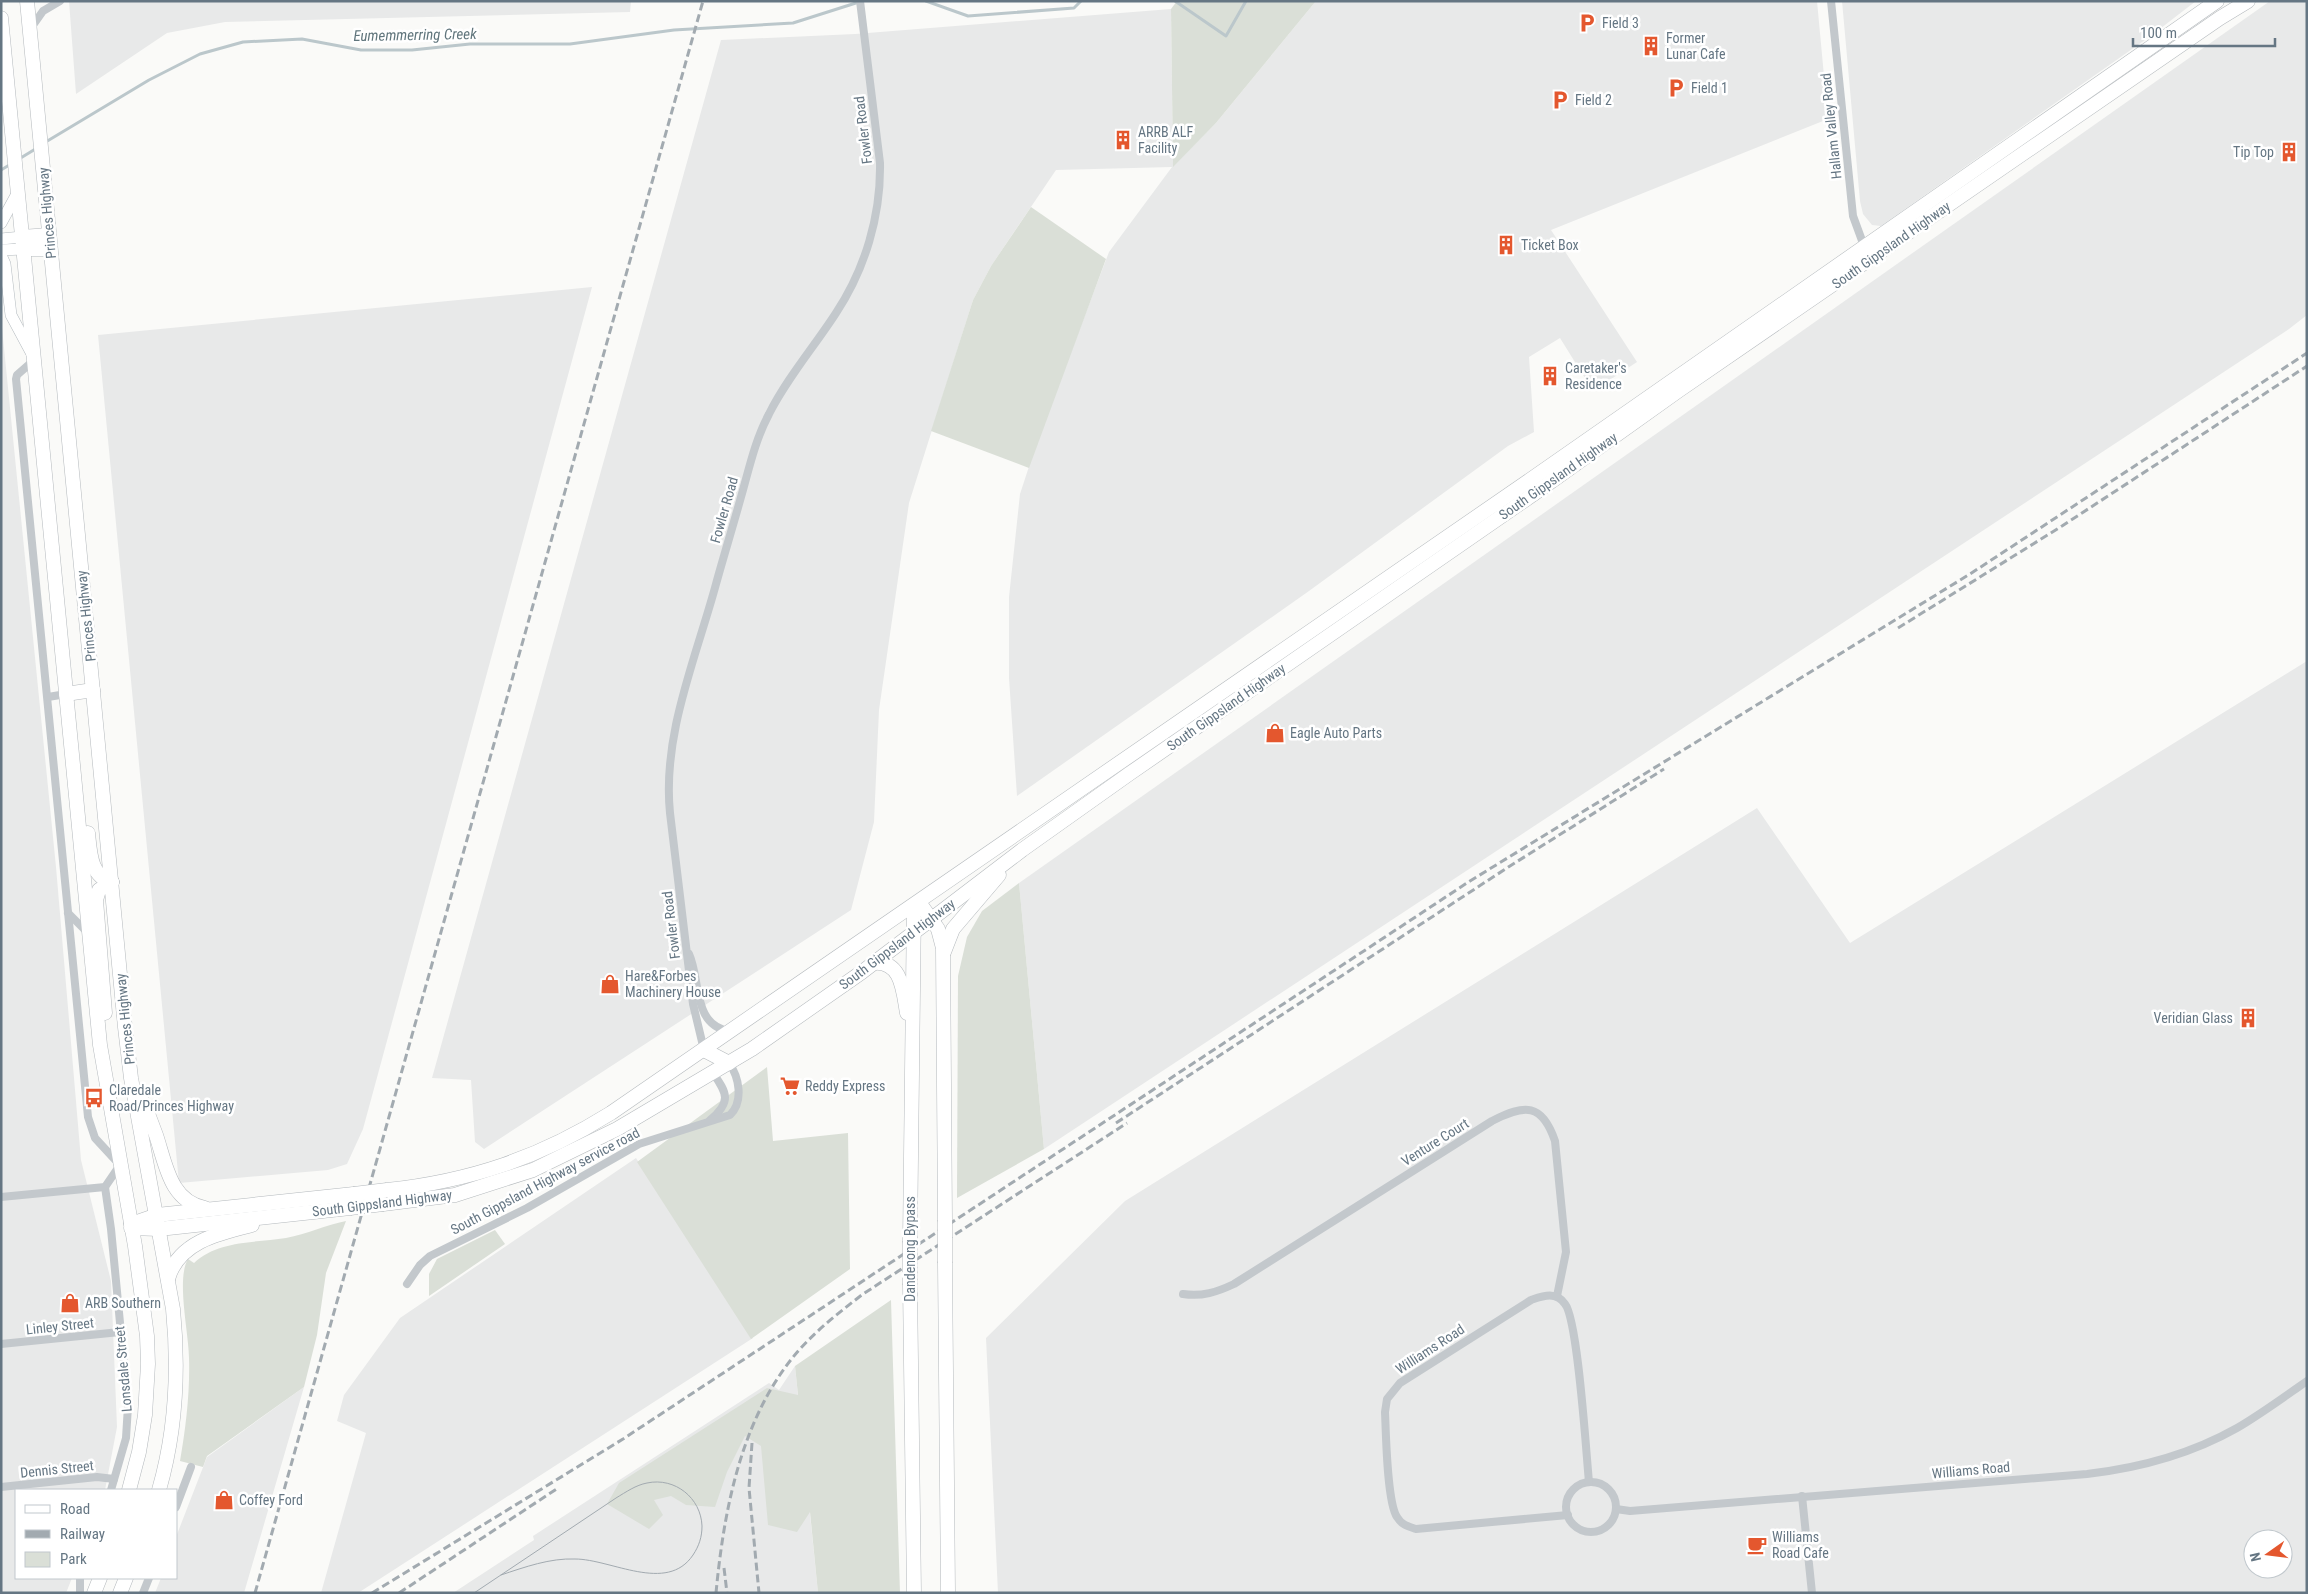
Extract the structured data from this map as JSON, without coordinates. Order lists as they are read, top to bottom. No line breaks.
{"streets":{"highway":["Princes Highway","South Gippsland Highway","Dandenong Bypass","Lonsdale Street"],"street":["Hallam Valley Road","Fowler Road","Venture Court","South Gippsland Highway service road","Linley Street","Williams Road","Dennis Street"]},"crossings":[["Hallam Valley Road","South Gippsland Highway"],["Fowler Road","South Gippsland Highway"],["Princes Highway","South Gippsland Highway"],["Princes Highway","Lonsdale Street"],["South Gippsland Highway","South Gippsland Highway service road"],["South Gippsland Highway","Dandenong Bypass"],["South Gippsland Highway","Lonsdale Street"],["Venture Court","Williams Road"],["Linley Street","Lonsdale Street"],["Lonsdale Street","Dennis Street"]],"water":["Eumemmerring Creek"],"places":{"parking":["Field 3","Field 1","Field 2"],"building":["Former Lunar Cafe","ARRB ALF Facility","Tip Top","Ticket Box","Caretaker's Residence","Veridian Glass"],"shop":["Eagle Auto Parts","Hare&Forbes Machinery House","ARB Southern","Coffey Ford"],"supermarket":["Reddy Express"],"bus stop":["Claredale Road/Princes Highway"],"cafe":["Williams Road Cafe"]},"legend":["Road","Railway","Park"],"scale_bar":"100 m","north":"left"}
